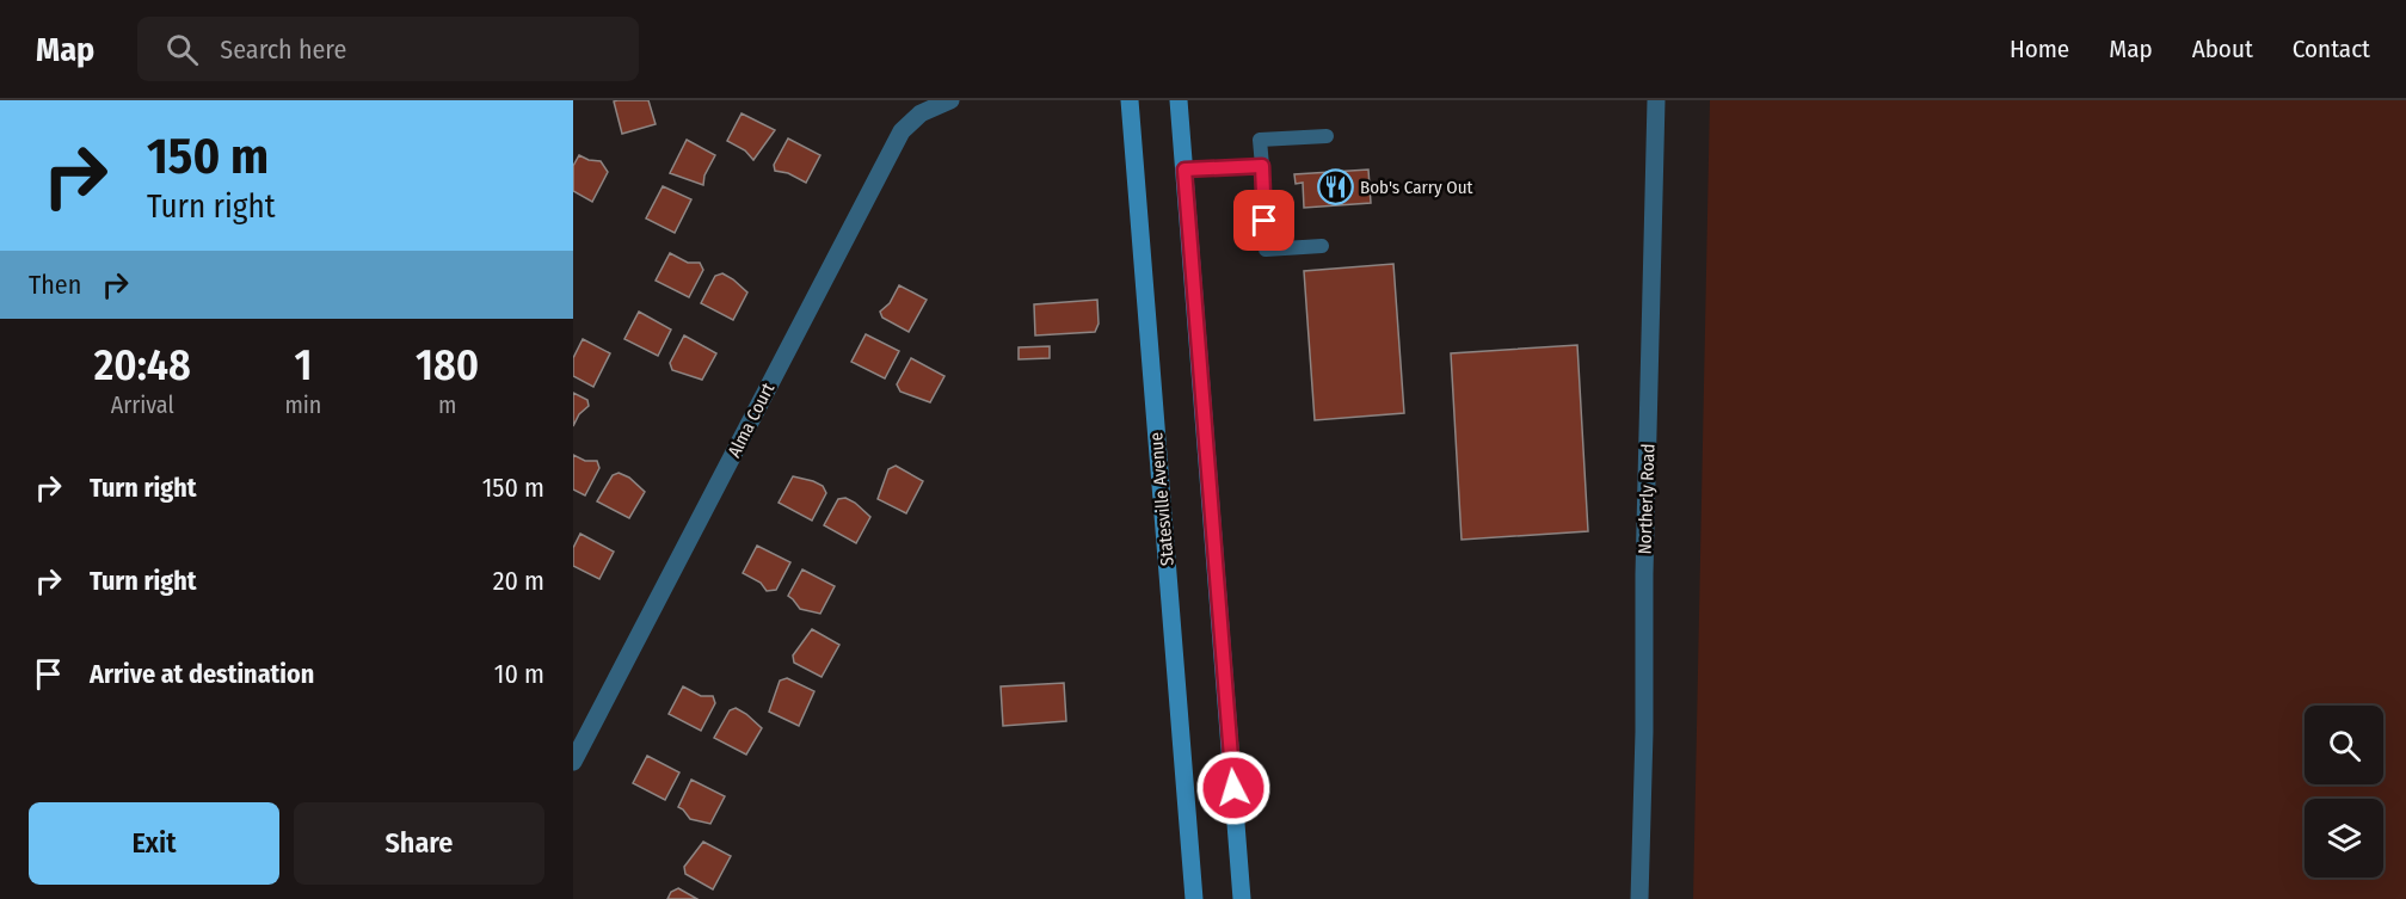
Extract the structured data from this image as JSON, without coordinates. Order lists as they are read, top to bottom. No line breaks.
{"streets":{"main road":["Statesville Avenue"],"street":["Alma Court","Northerly Road"]},"places":{"restaurant":["Bob's Carry Out"]},"page":{"header":"Map","search":"Search here","nav":["Home","Map","About","Contact"],"turn":["150 m","Turn right"],"then":"Then","eta":["20:48","Arrival","1","min","180","m"],"list":[{"name":"Turn right","value":"150 m"},{"name":"Turn right","value":"20 m"},{"name":"Arrive at destination","value":"10 m"}],"buttons":["Exit","Share"]}}
